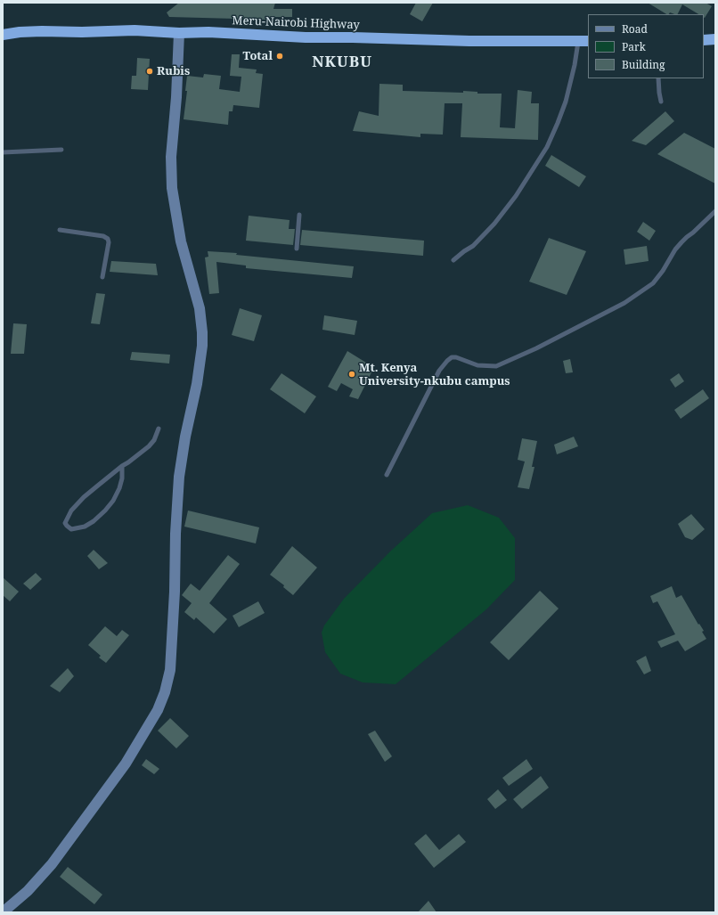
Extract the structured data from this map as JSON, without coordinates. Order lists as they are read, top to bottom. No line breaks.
{"streets":{"highway":["Meru-Nairobi Highway"]},"districts":["NKUBU"],"places":["Total","Rubis","Mt. Kenya University-nkubu campus"],"legend":["Road","Park","Building"]}
